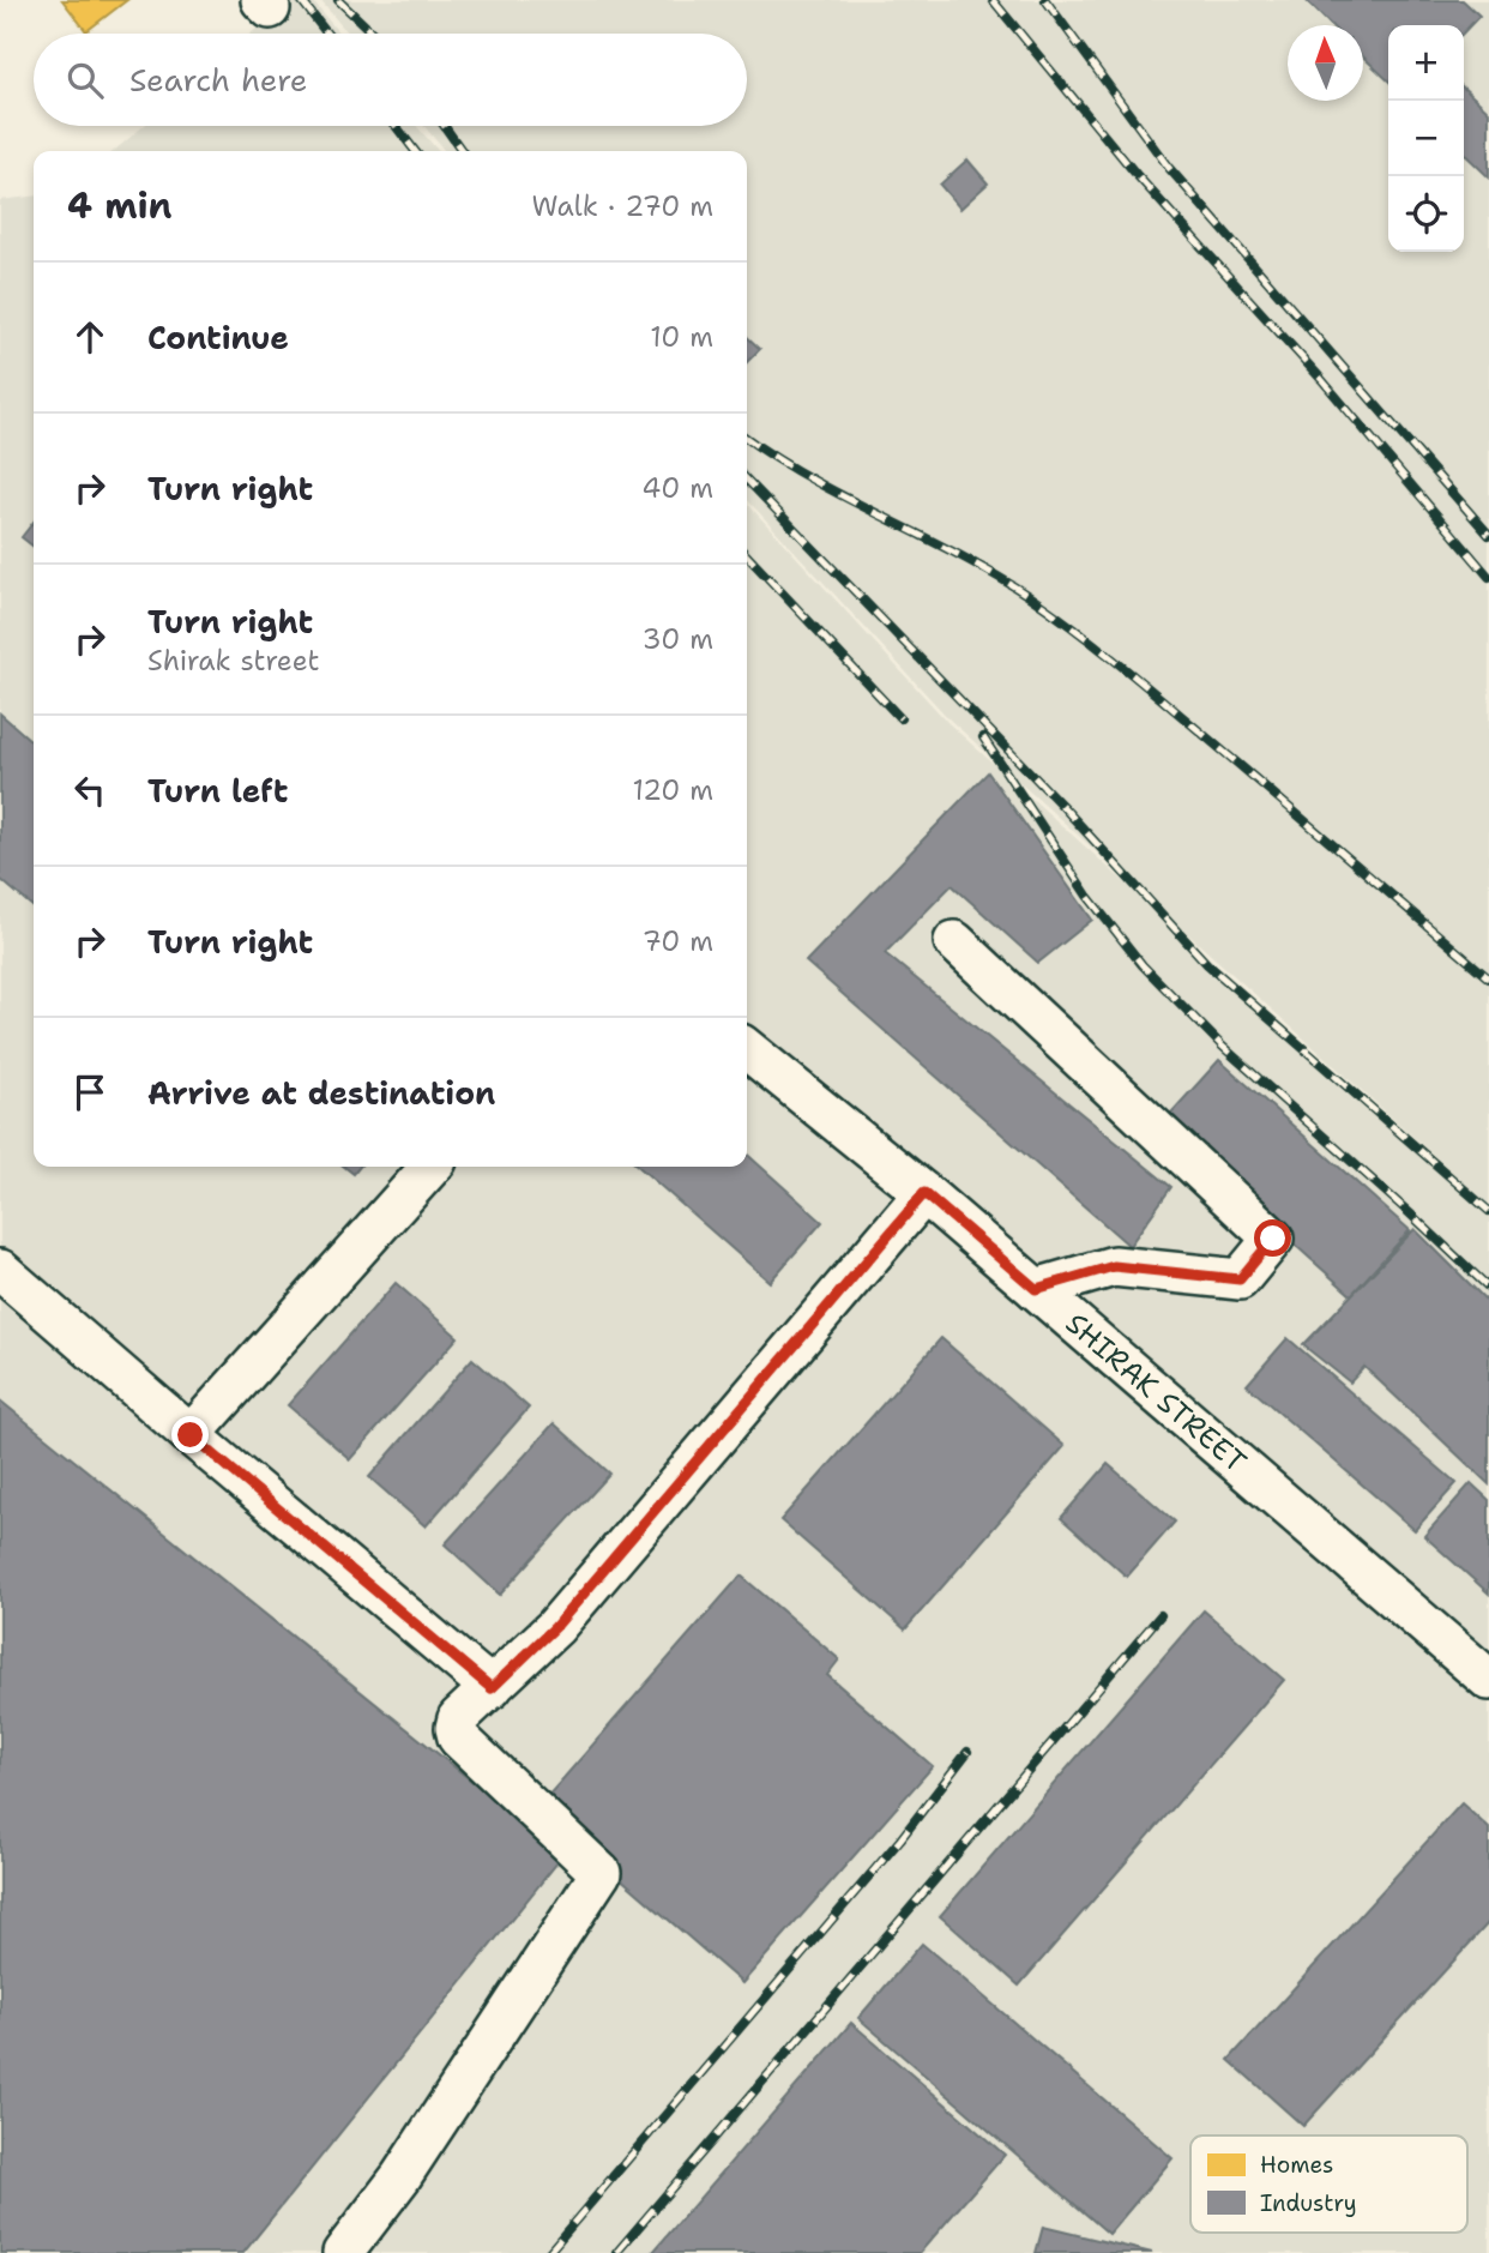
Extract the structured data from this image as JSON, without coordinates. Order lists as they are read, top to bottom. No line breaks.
{"streets":{"street":["SHIRAK STREET"]},"legend":["Homes","Industry"],"north":"top","page":{"map_buttons":["+","−"],"search":"Search here","heading":["4 min","Walk · 270 m"],"list":[["Continue","10 m"],["Turn right","40 m"],["Turn right","Shirak street","30 m"],["Turn left","120 m"],["Turn right","70 m"],"Arrive at destination"]}}
